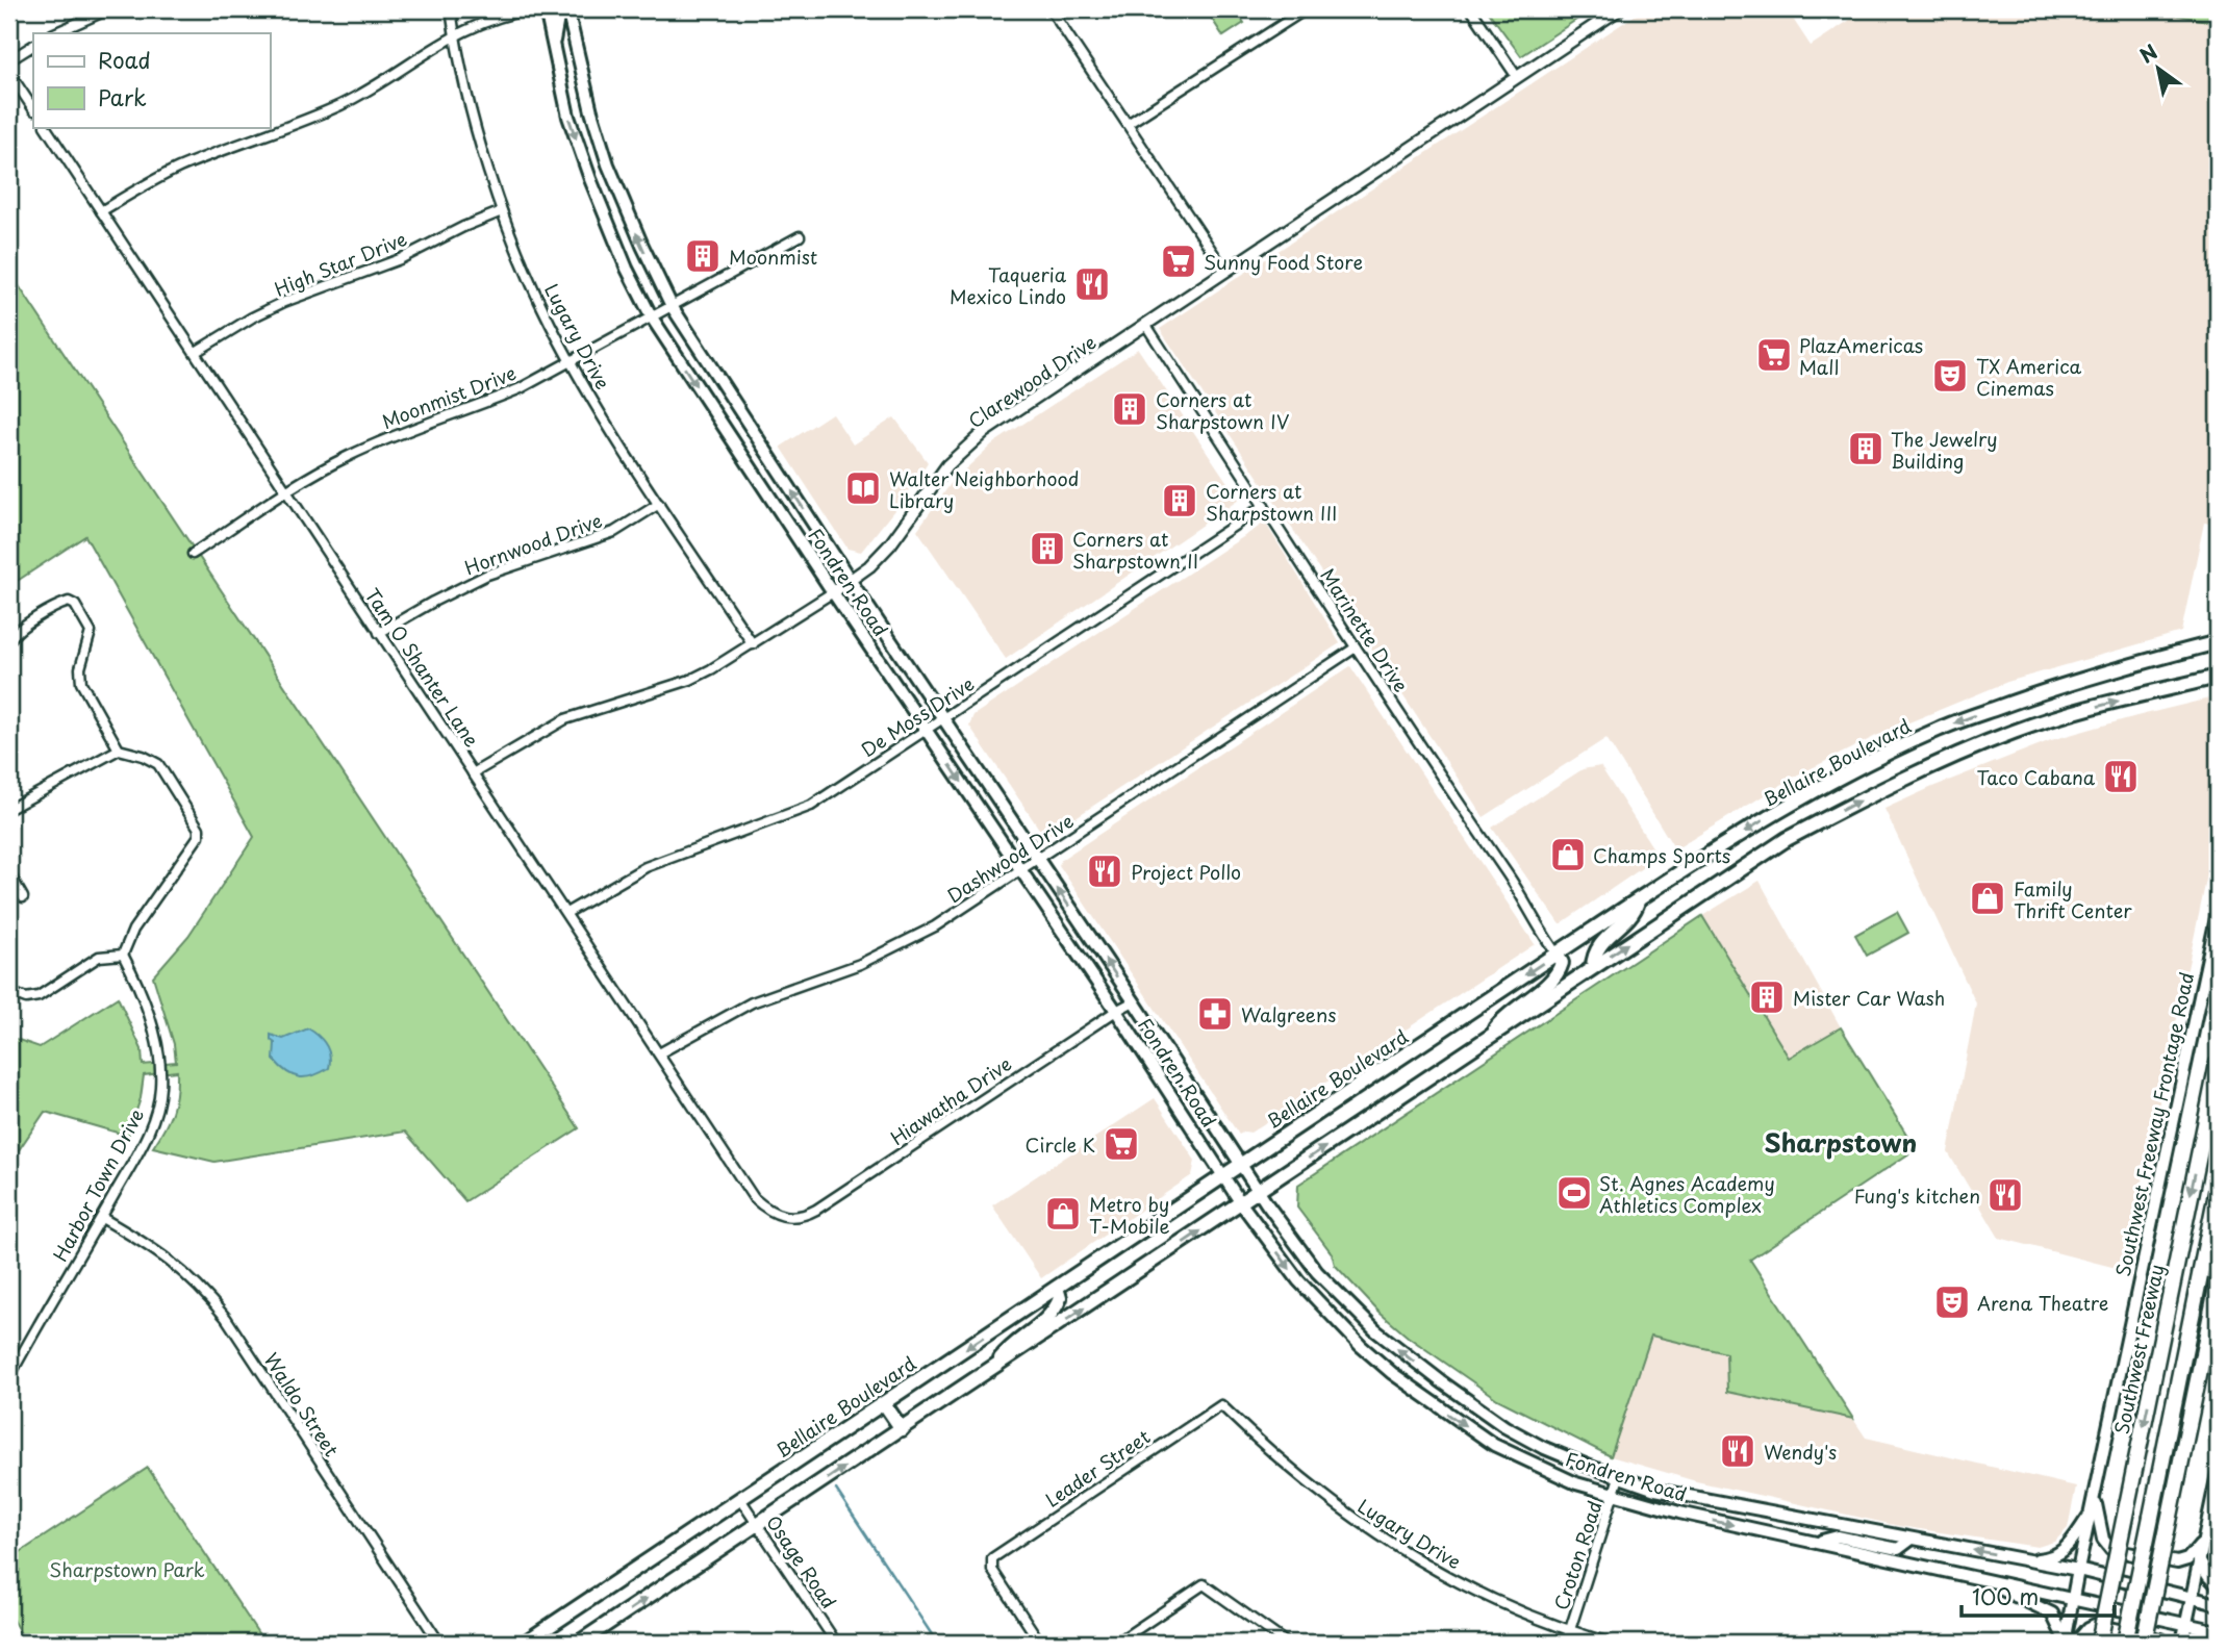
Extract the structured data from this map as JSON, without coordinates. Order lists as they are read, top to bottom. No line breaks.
{"streets":{"highway":["Southwest Freeway"],"main road":["Fondren Road","Bellaire Boulevard","Southwest Freeway Frontage Road"],"street":["High Star Drive","Lugary Drive","Clarewood Drive","Moonmist Drive","Hornwood Drive","Marinette Drive","Tam O Shanter Lane","De Moss Drive","Dashwood Drive","Hiawatha Drive","Harbor Town Drive","Waldo Street","Leader Street","Croton Road","Osage Road"]},"crossings":[["High Star Drive","Lugary Drive"],["High Star Drive","Tam O Shanter Lane"],["Lugary Drive","Clarewood Drive"],["Lugary Drive","Moonmist Drive"],["Lugary Drive","Hornwood Drive"],["Lugary Drive","Leader Street"],["Lugary Drive","Croton Road"],["Clarewood Drive","Fondren Road"],["Clarewood Drive","Marinette Drive"],["Clarewood Drive","Tam O Shanter Lane"],["Moonmist Drive","Fondren Road"],["Moonmist Drive","Tam O Shanter Lane"],["Hornwood Drive","Tam O Shanter Lane"],["Fondren Road","De Moss Drive"],["Fondren Road","Bellaire Boulevard"],["Fondren Road","Dashwood Drive"],["Fondren Road","Hiawatha Drive"],["Fondren Road","Southwest Freeway Frontage Road"],["Fondren Road","Croton Road"],["Marinette Drive","De Moss Drive"],["Marinette Drive","Bellaire Boulevard"],["Marinette Drive","Dashwood Drive"],["Tam O Shanter Lane","De Moss Drive"],["Tam O Shanter Lane","Dashwood Drive"],["Tam O Shanter Lane","Hiawatha Drive"],["Bellaire Boulevard","Osage Road"],["Harbor Town Drive","Waldo Street"]],"districts":["Sharpstown"],"parks":["Sharpstown Park"],"places":{"building":["Moonmist","Corners at Sharpstown IV","The Jewelry Building","Corners at Sharpstown III","Corners at Sharpstown II","Mister Car Wash"],"supermarket":["Sunny Food Store","PlazAmericas Mall","Circle K"],"restaurant":["Taqueria Mexico Lindo","Taco Cabana","Project Pollo","Fung's kitchen","Wendy's"],"theatre":["TX America Cinemas","Arena Theatre"],"library":["Walter Neighborhood Library"],"shop":["Champs Sports","Family Thrift Center","Metro by T-Mobile"],"pharmacy":["Walgreens"],"sports":["St. Agnes Academy Athletics Complex"]},"legend":["Road","Park"],"scale_bar":"100 m","north":"top left"}
